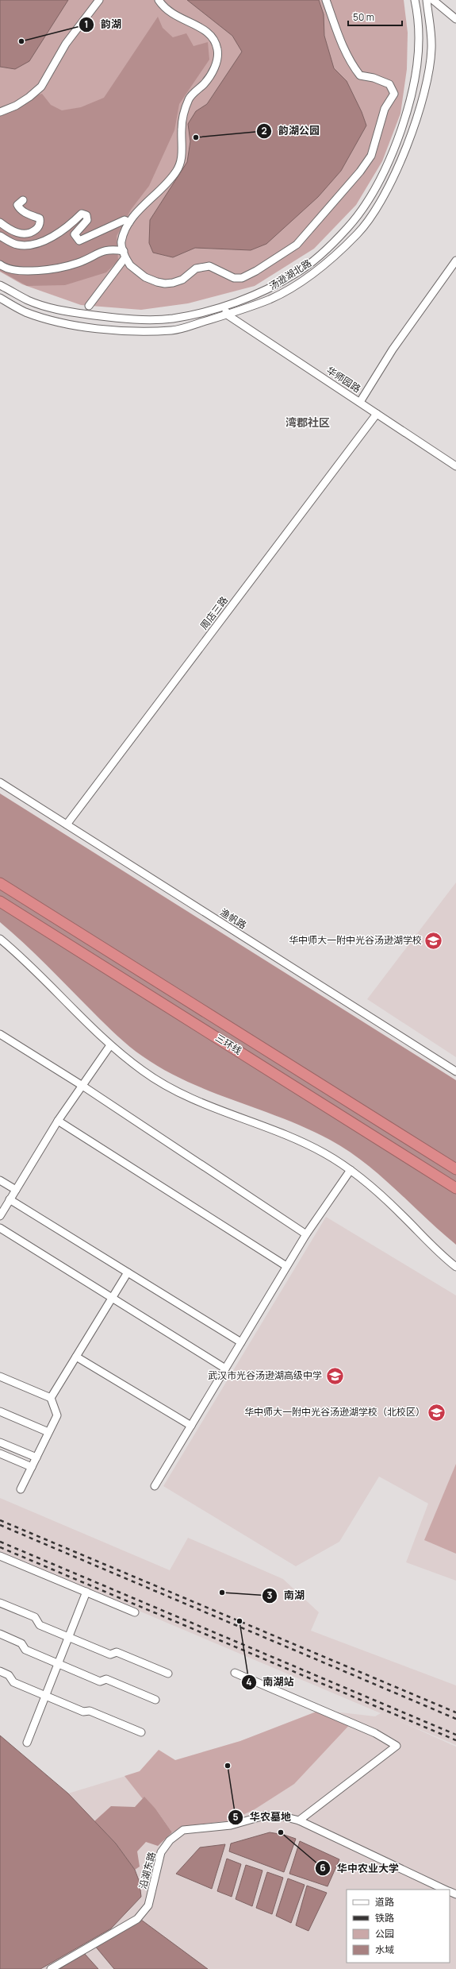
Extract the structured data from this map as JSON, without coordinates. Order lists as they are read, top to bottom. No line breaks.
{"streets":{"highway":["三环线"],"street":["汤逊湖北路","华师园路","周店三路","渔帆路","沿湖东路"]},"crossings":[["汤逊湖北路","华师园路"],["华师园路","周店三路"],["周店三路","渔帆路"]],"districts":["湾郡社区"],"places":{"other":["韵湖","韵湖公园","南湖","南湖站","华农墓地","华中农业大学"],"school or university":["华中师大一附中光谷汤逊湖学校","武汉市光谷汤逊湖高级中学","华中师大一附中光谷汤逊湖学校（北校区）"]},"legend":["道路","铁路","公园","水域"],"scale_bar":"50 m"}
